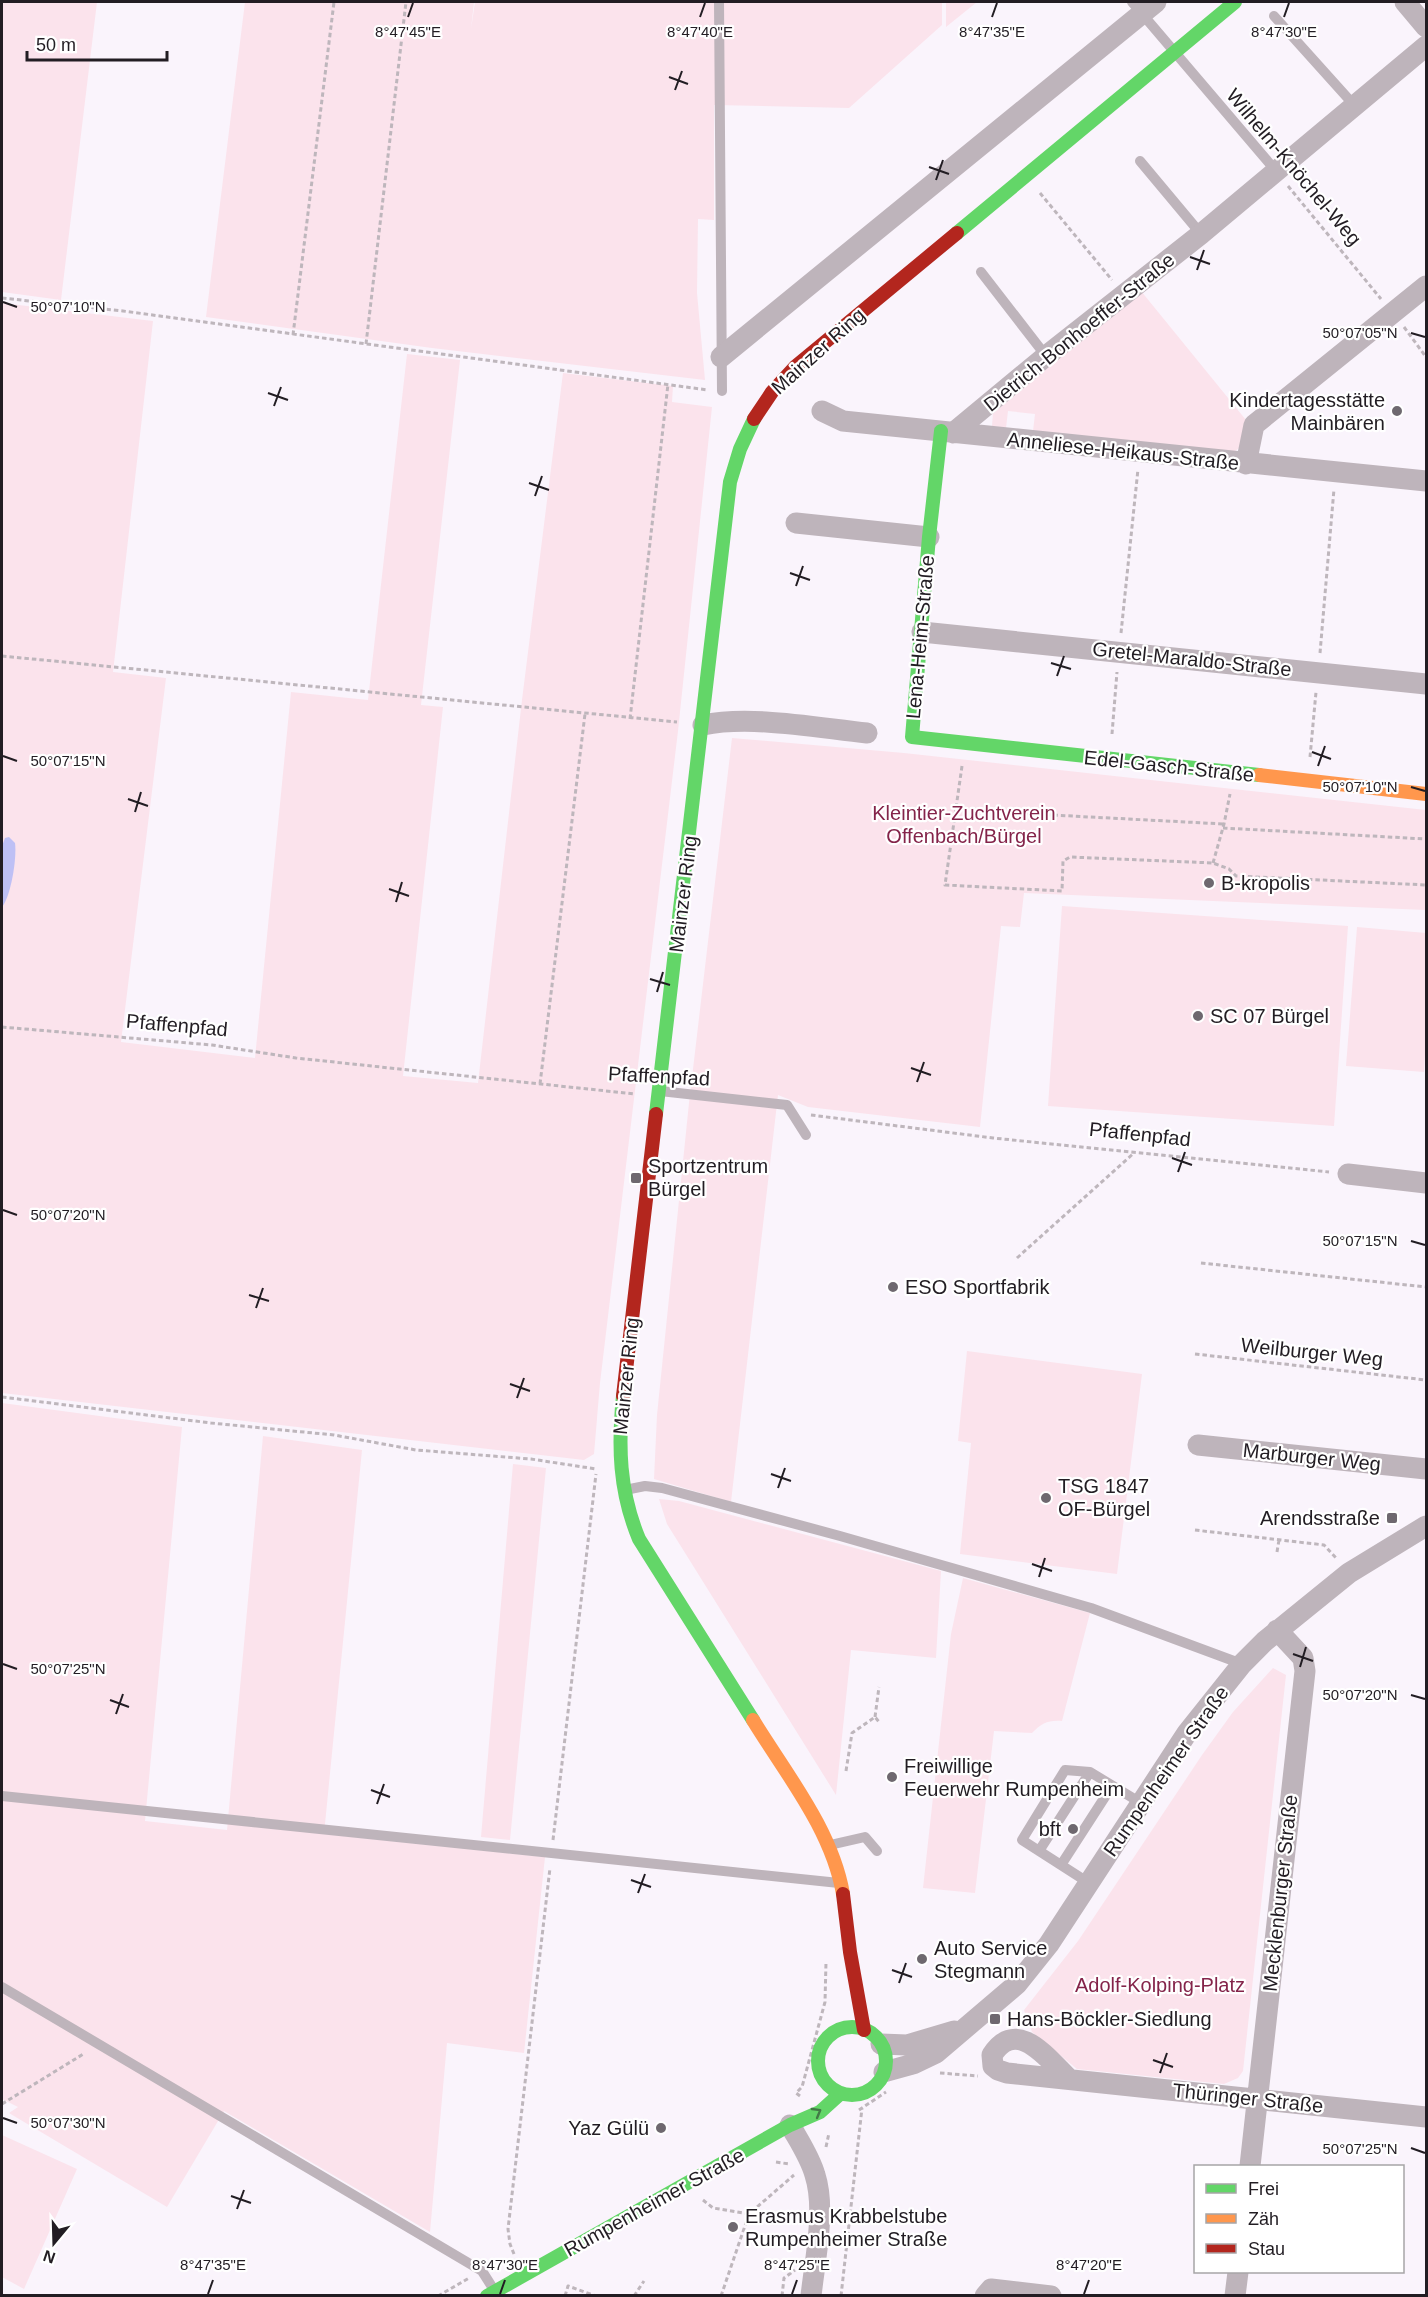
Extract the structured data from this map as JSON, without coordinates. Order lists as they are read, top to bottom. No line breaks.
{"streets":{"street":["Dietrich-Bonhoeffer-Straße","Mainzer Ring","Anneliese-Heikaus-Straße","Lena-Heim-Straße","Gretel-Maraldo-Straße","Edel-Gasch-Straße","Marburger Weg","Rumpenheimer Straße","Mecklenburger Straße","Thüringer Straße"],"lane":["Wilhelm-Knöchel-Weg","Pfaffenpfad"],"path":["Weilburger Weg"]},"crossings":[["Wilhelm-Knöchel-Weg","Dietrich-Bonhoeffer-Straße"],["Wilhelm-Knöchel-Weg","Mainzer Ring"],["Dietrich-Bonhoeffer-Straße","Anneliese-Heikaus-Straße"],["Dietrich-Bonhoeffer-Straße","Lena-Heim-Straße"],["Mainzer Ring","Pfaffenpfad"],["Mainzer Ring","Rumpenheimer Straße"],["Anneliese-Heikaus-Straße","Lena-Heim-Straße"],["Lena-Heim-Straße","Gretel-Maraldo-Straße"],["Lena-Heim-Straße","Edel-Gasch-Straße"],["Rumpenheimer Straße","Mecklenburger Straße"],["Mecklenburger Straße","Thüringer Straße"]],"parks":["Kleintier-Zuchtverein Offenbach/Bürgel","Adolf-Kolping-Platz"],"places":{"other":["Kindertagesstätte Mainbären","B-kropolis","SC 07 Bürgel","ESO Sportfabrik","TSG 1847 OF-Bürgel","Freiwillige Feuerwehr Rumpenheim","bft","Auto Service Stegmann","Yaz Gülü","Erasmus Krabbelstube Rumpenheimer Straße"],"transit":["Sportzentrum Bürgel","Arendsstraße","Hans-Böckler-Siedlung"]},"legend":["Frei","Zäh","Stau"],"scale_bar":"50 m","north":"bottom","coordinates":["8°47'40\"E","8°47'35\"E","8°47'30\"E","8°47'45\"E","50°07'10\"N","50°07'05\"N","50°07'15\"N","50°07'20\"N","50°07'25\"N","50°07'30\"N","8°47'25\"E","8°47'20\"E"]}
